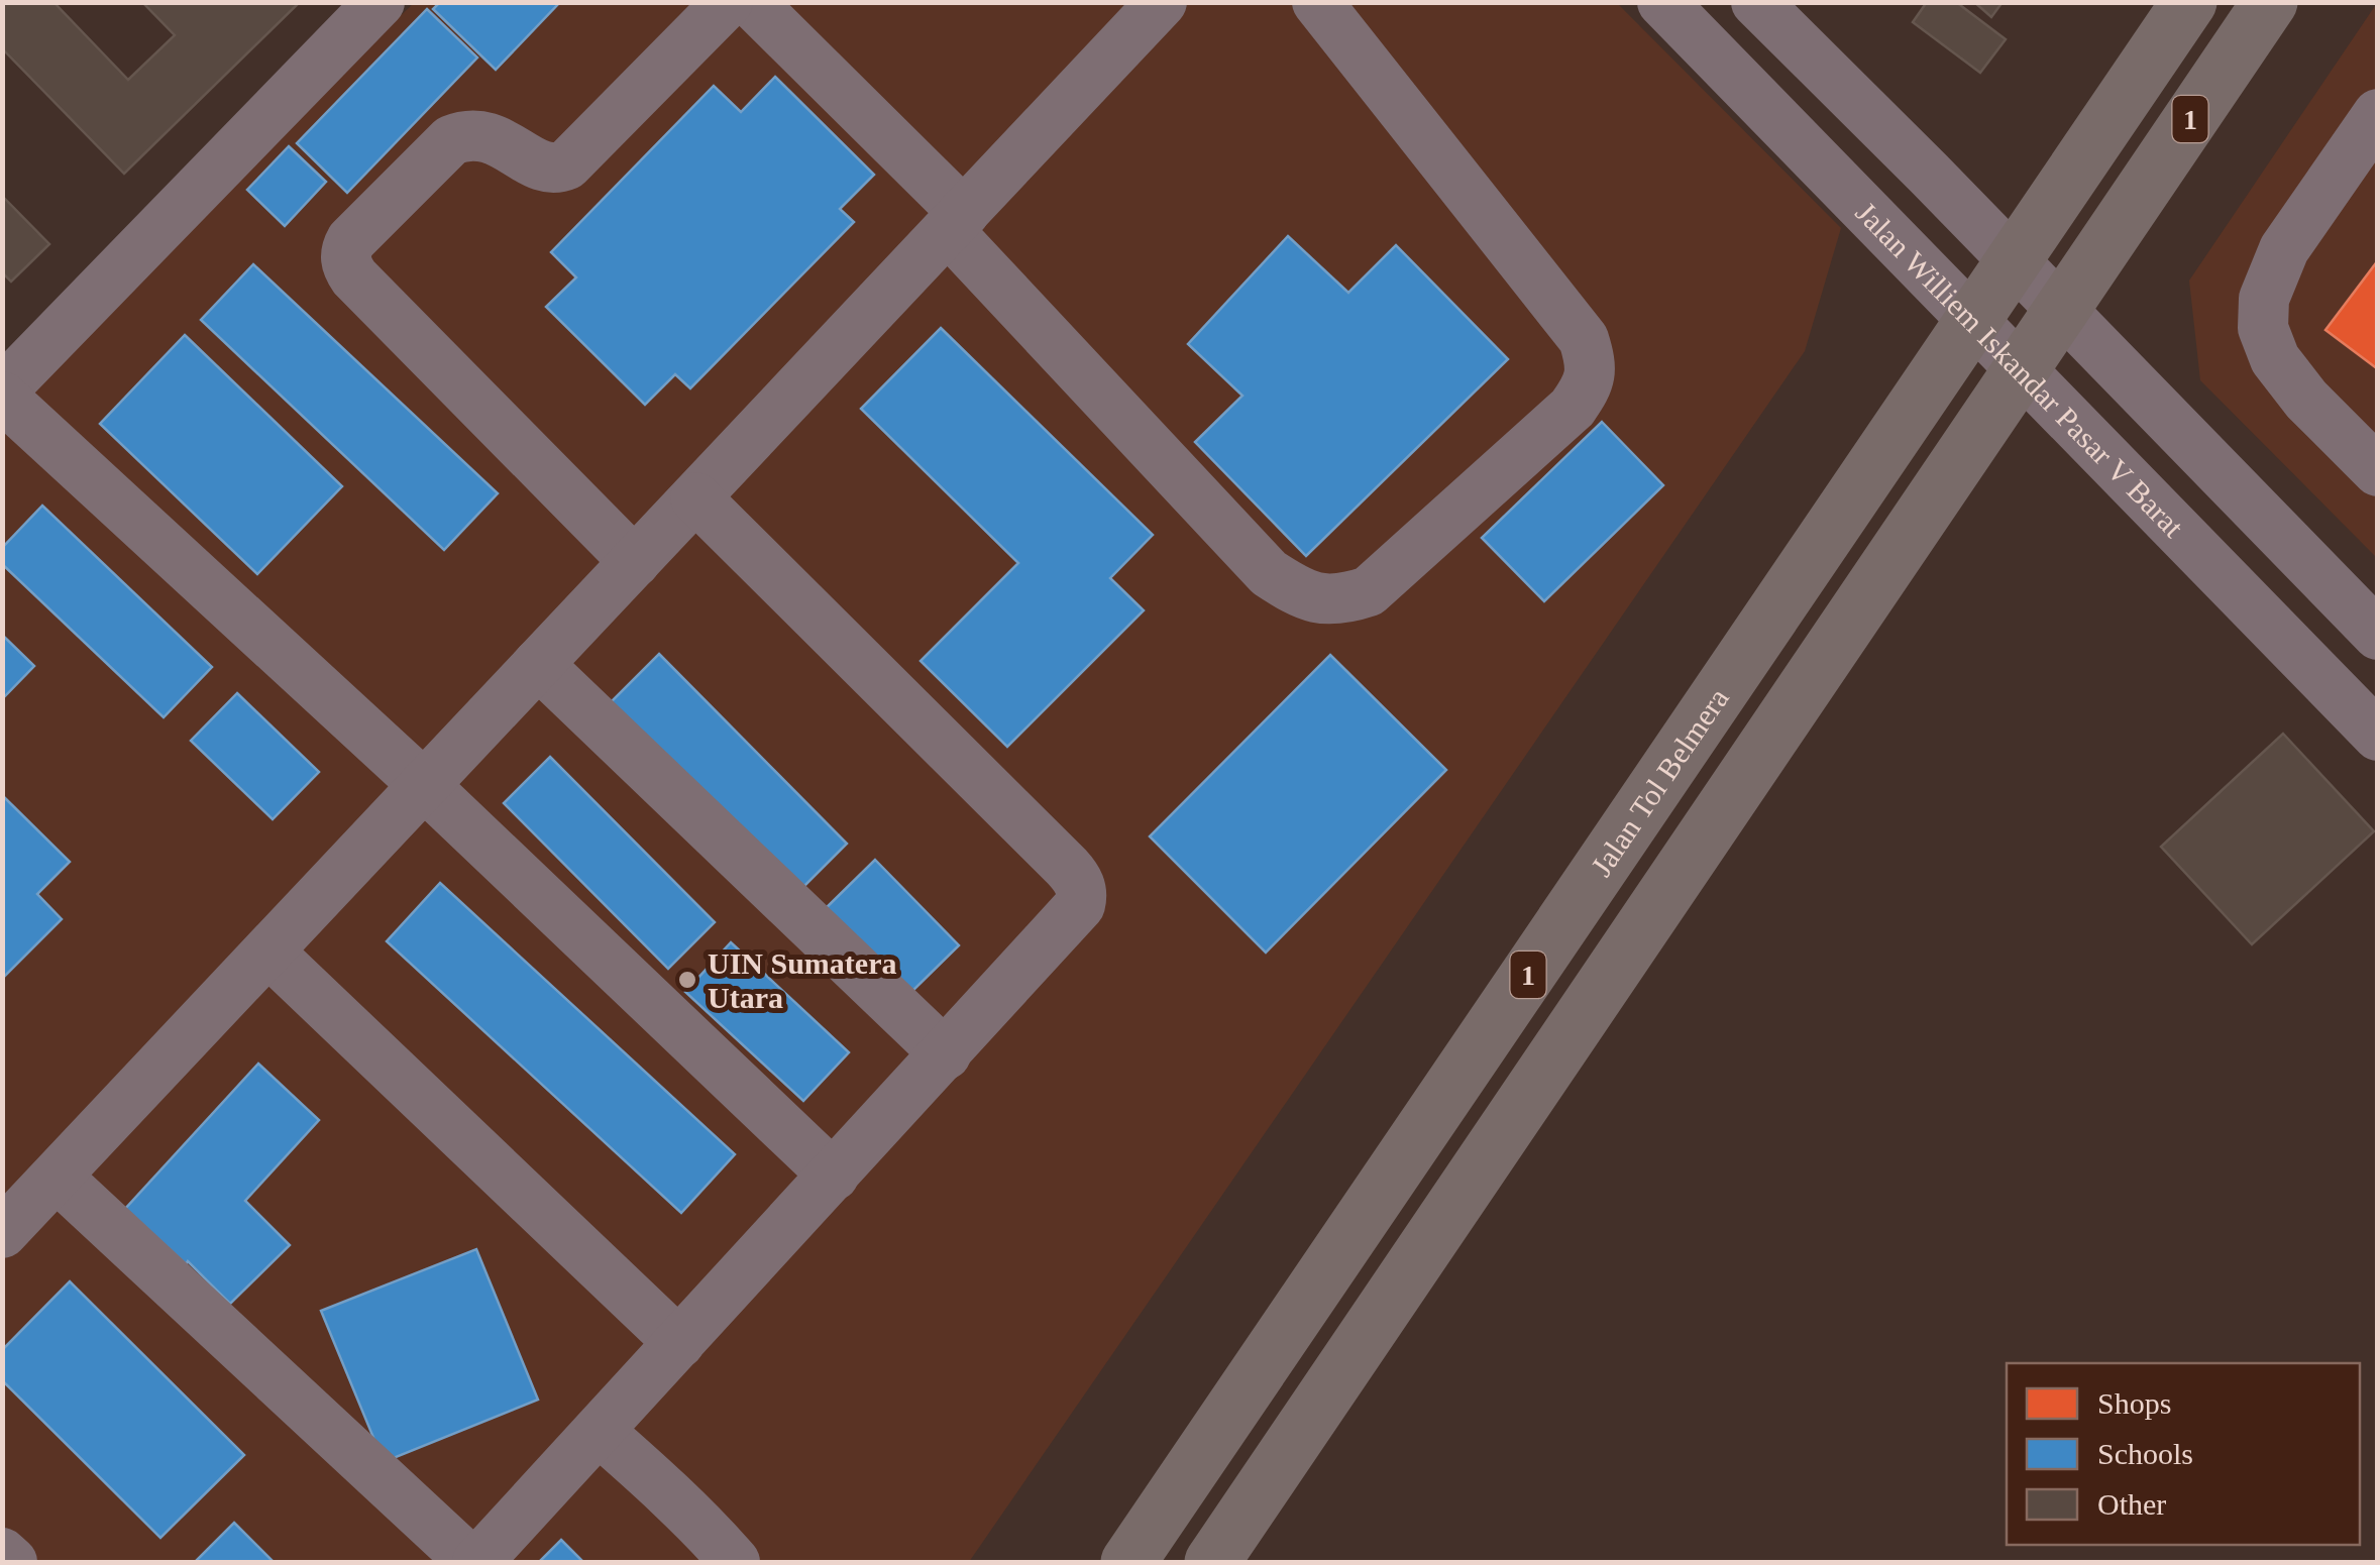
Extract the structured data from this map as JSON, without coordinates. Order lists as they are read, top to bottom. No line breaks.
{"streets":{"highway":["1","Jalan Tol Belmera"],"street":["Jalan Williem Iskandar Pasar V Barat"]},"places":["UIN Sumatera Utara"],"legend":["Shops","Schools","Other"]}
